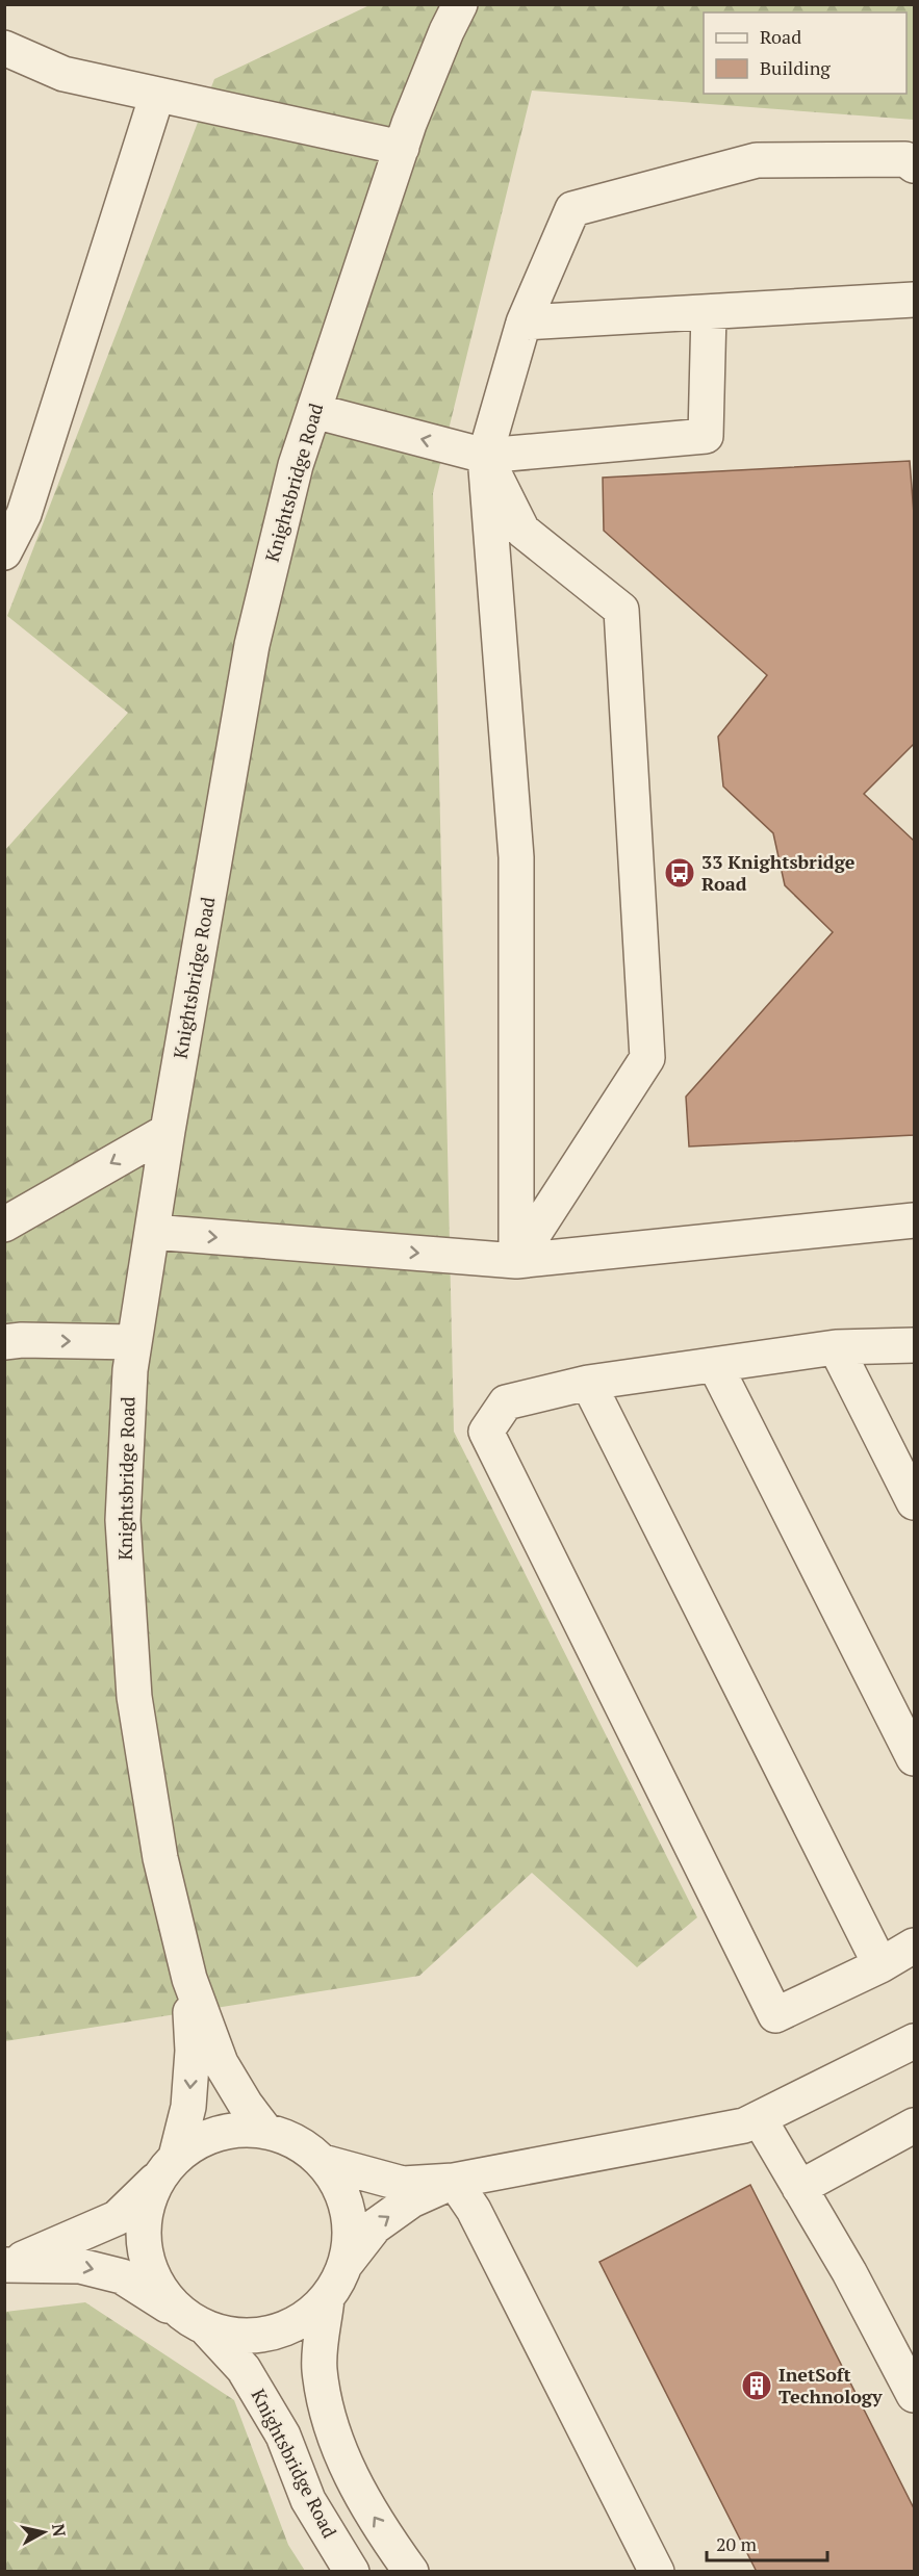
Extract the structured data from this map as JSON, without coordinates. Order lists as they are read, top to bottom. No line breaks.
{"streets":{"street":["Knightsbridge Road"]},"places":{"bus stop":["33 Knightsbridge Road"],"building":["InetSoft Technology"]},"legend":["Road","Building"],"scale_bar":"20 m","north":"right"}
